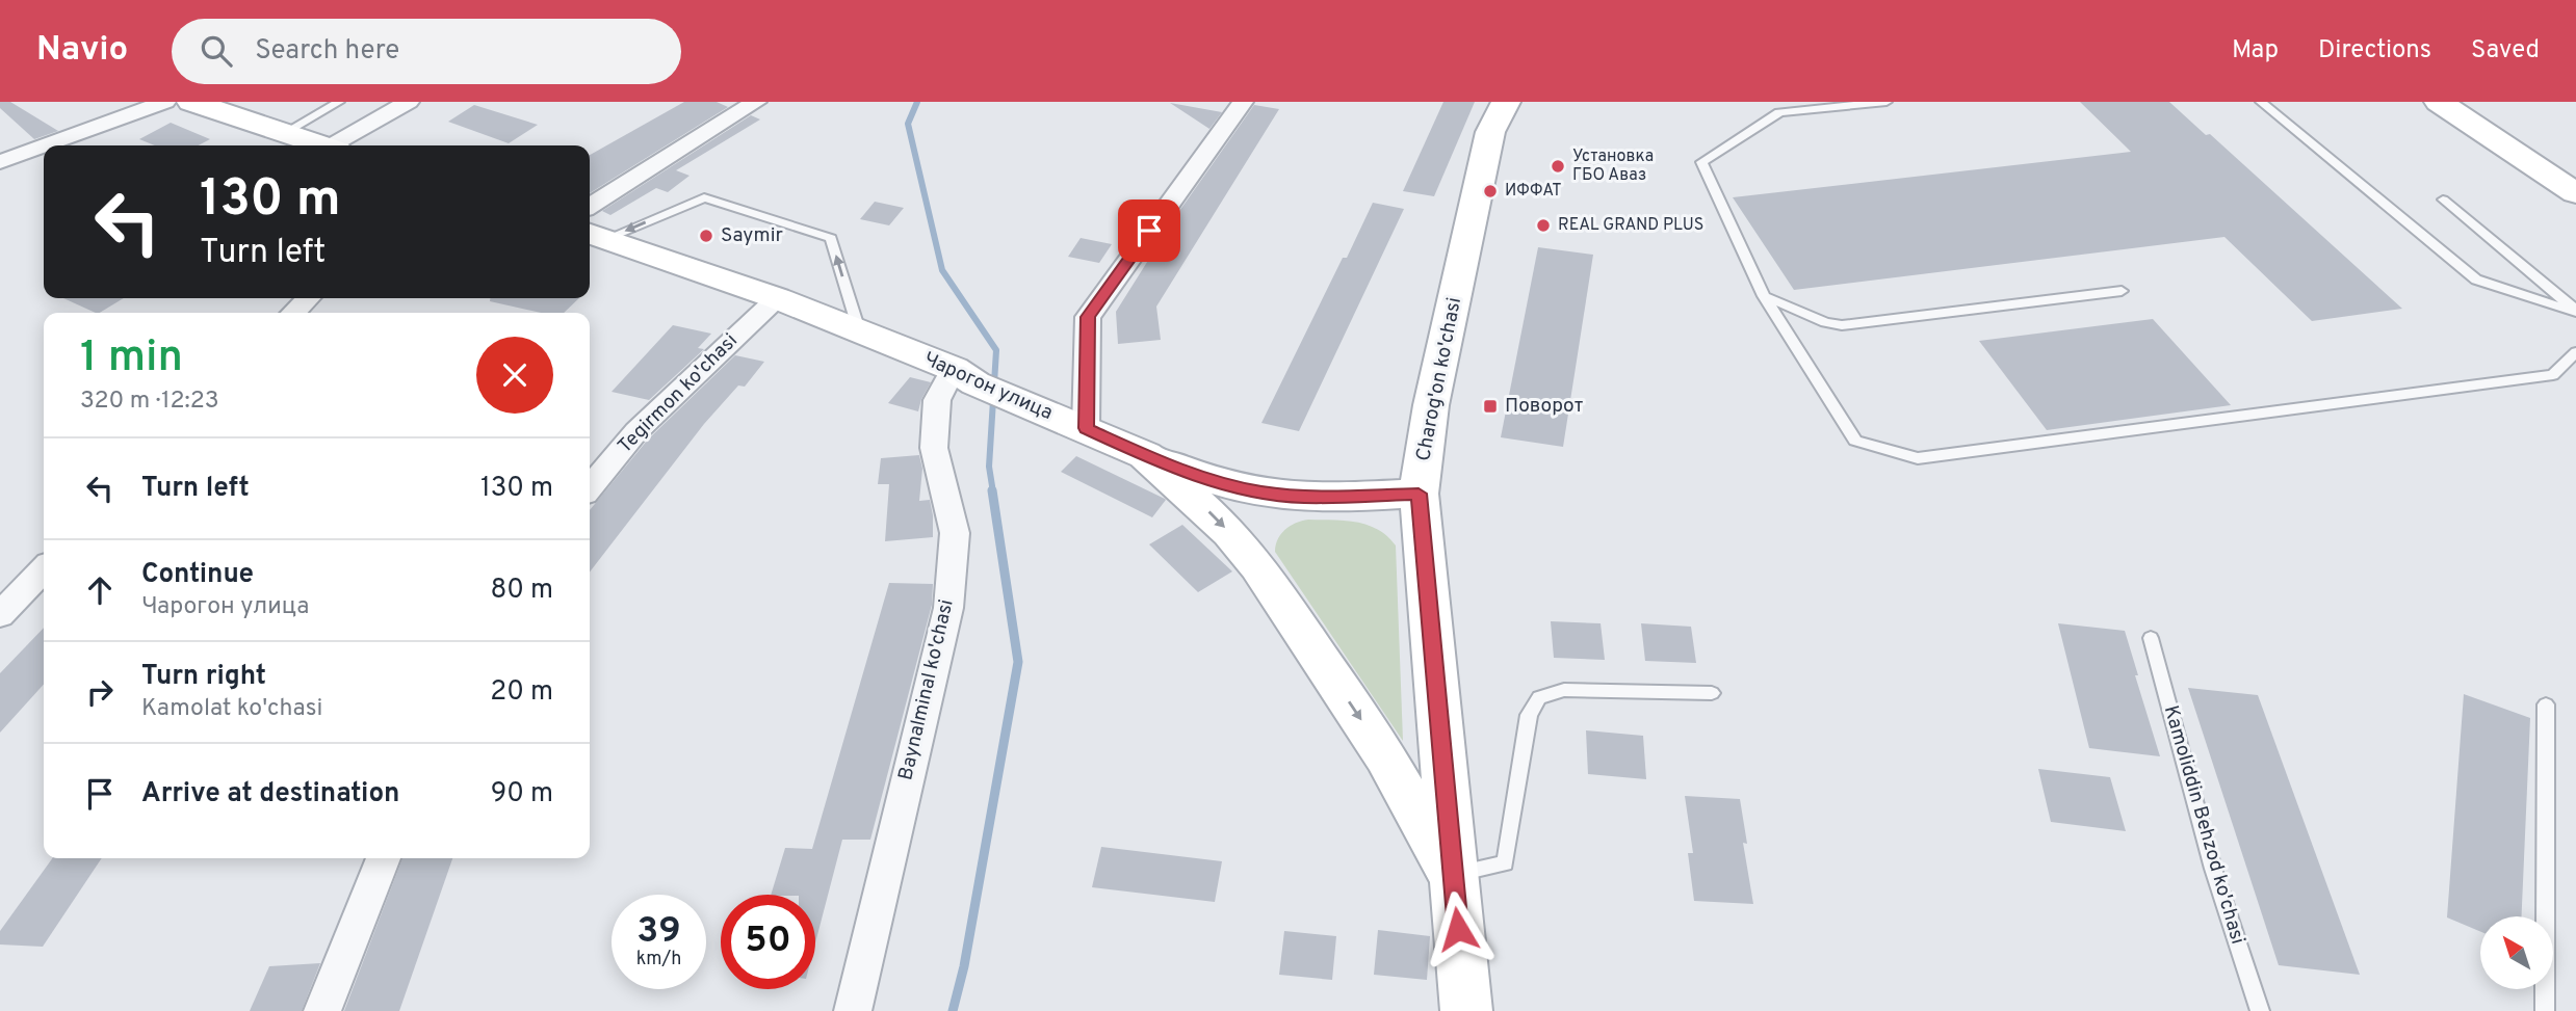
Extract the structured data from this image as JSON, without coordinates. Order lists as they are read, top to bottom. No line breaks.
{"streets":{"main road":["Charog'on ko'chasi","Чарогон улица"],"street":["Tegirmon ko'chasi","Baynalminal ko'chasi"],"lane":["Kamoliddin Behzod ko'chasi"]},"crossings":[["Charog'on ko'chasi","Чарогон улица"],["Чарогон улица","Tegirmon ko'chasi"],["Чарогон улица","Baynalminal ko'chasi"]],"one_way":["Чарогон улица"],"places":{"other":["Установка ГБО Аваз","ИФФАТ","REAL GRAND PLUS","Saymir"],"transit":["Поворот"]},"north":"top left","page":{"header":"Navio","search":"Search here","nav":["Map","Directions","Saved"],"turn":["130 m","Turn left"],"heading":["1 min","320 m · 12:23"],"list":[{"name":"Turn left","value":"130 m"},{"name":"Continue","note":"Чарогон улица","value":"80 m"},{"name":"Turn right","note":"Kamolat ko'chasi","value":"20 m"},{"name":"Arrive at destination","value":"90 m"}],"speed":"39 km/h","limit":"50"}}
